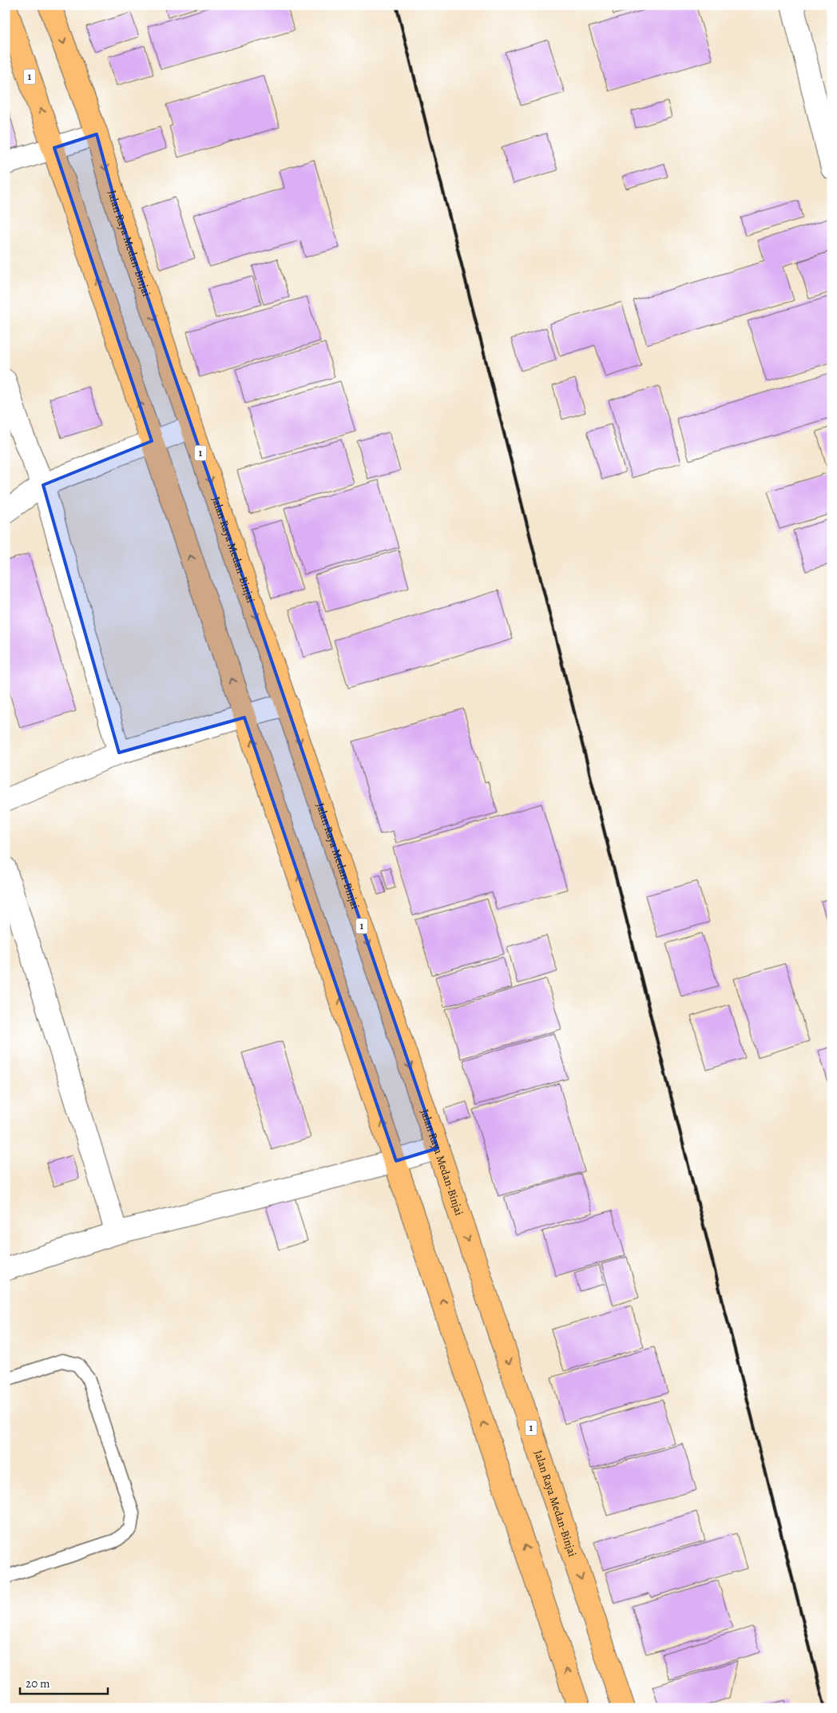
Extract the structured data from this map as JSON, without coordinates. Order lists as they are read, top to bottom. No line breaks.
{"streets":{"main road":["1","Jalan Raya Medan-Binjai"]},"scale_bar":"20 m"}
